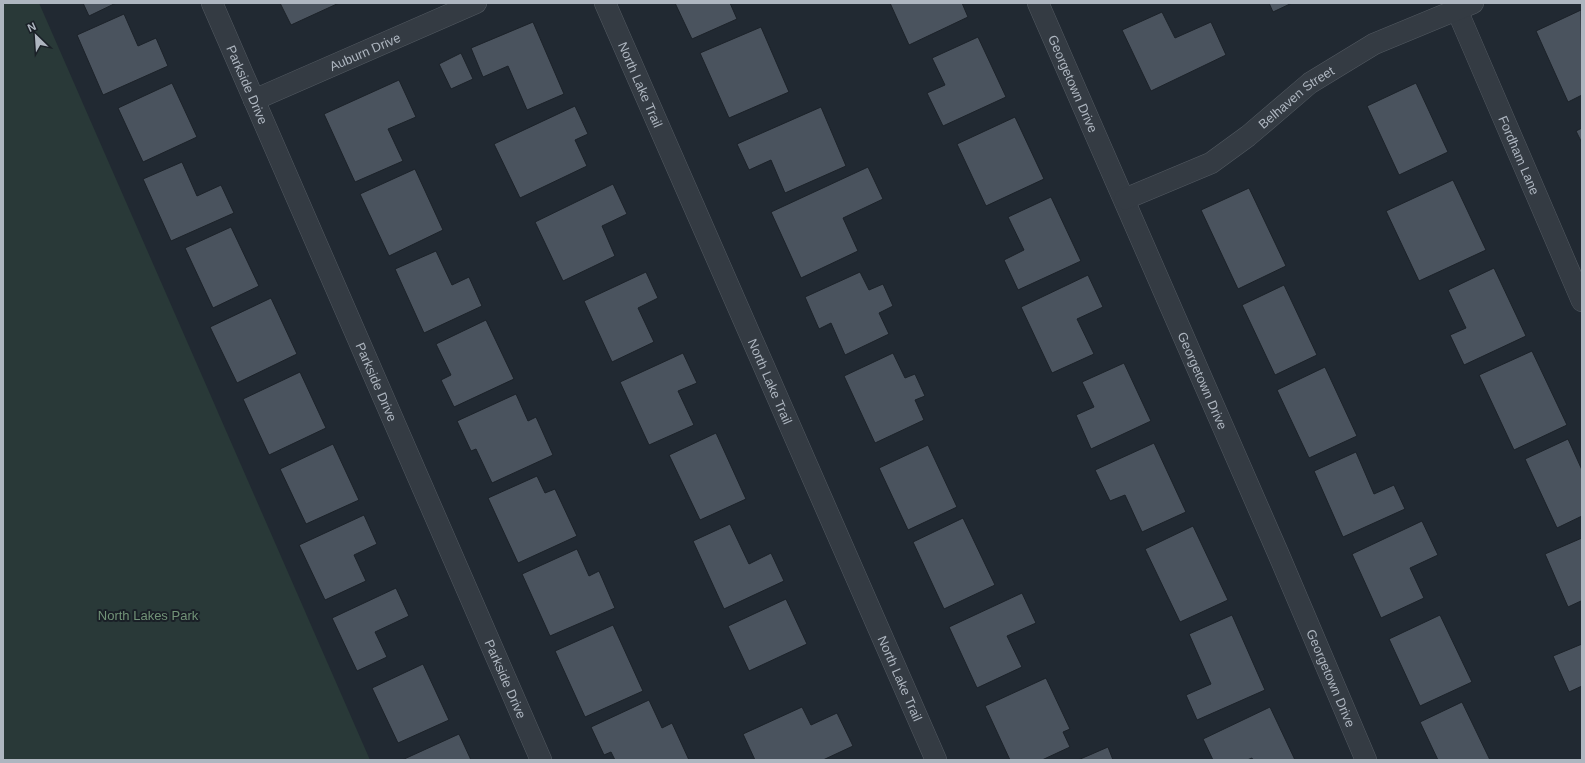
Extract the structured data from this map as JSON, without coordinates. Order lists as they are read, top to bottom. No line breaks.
{"streets":{"street":["Auburn Drive","Parkside Drive","North Lake Trail","Georgetown Drive","Belhaven Street","Fordham Lane"]},"crossings":[["Auburn Drive","Parkside Drive"],["Georgetown Drive","Belhaven Street"],["Belhaven Street","Fordham Lane"]],"parks":["North Lakes Park"],"north":"top left"}
